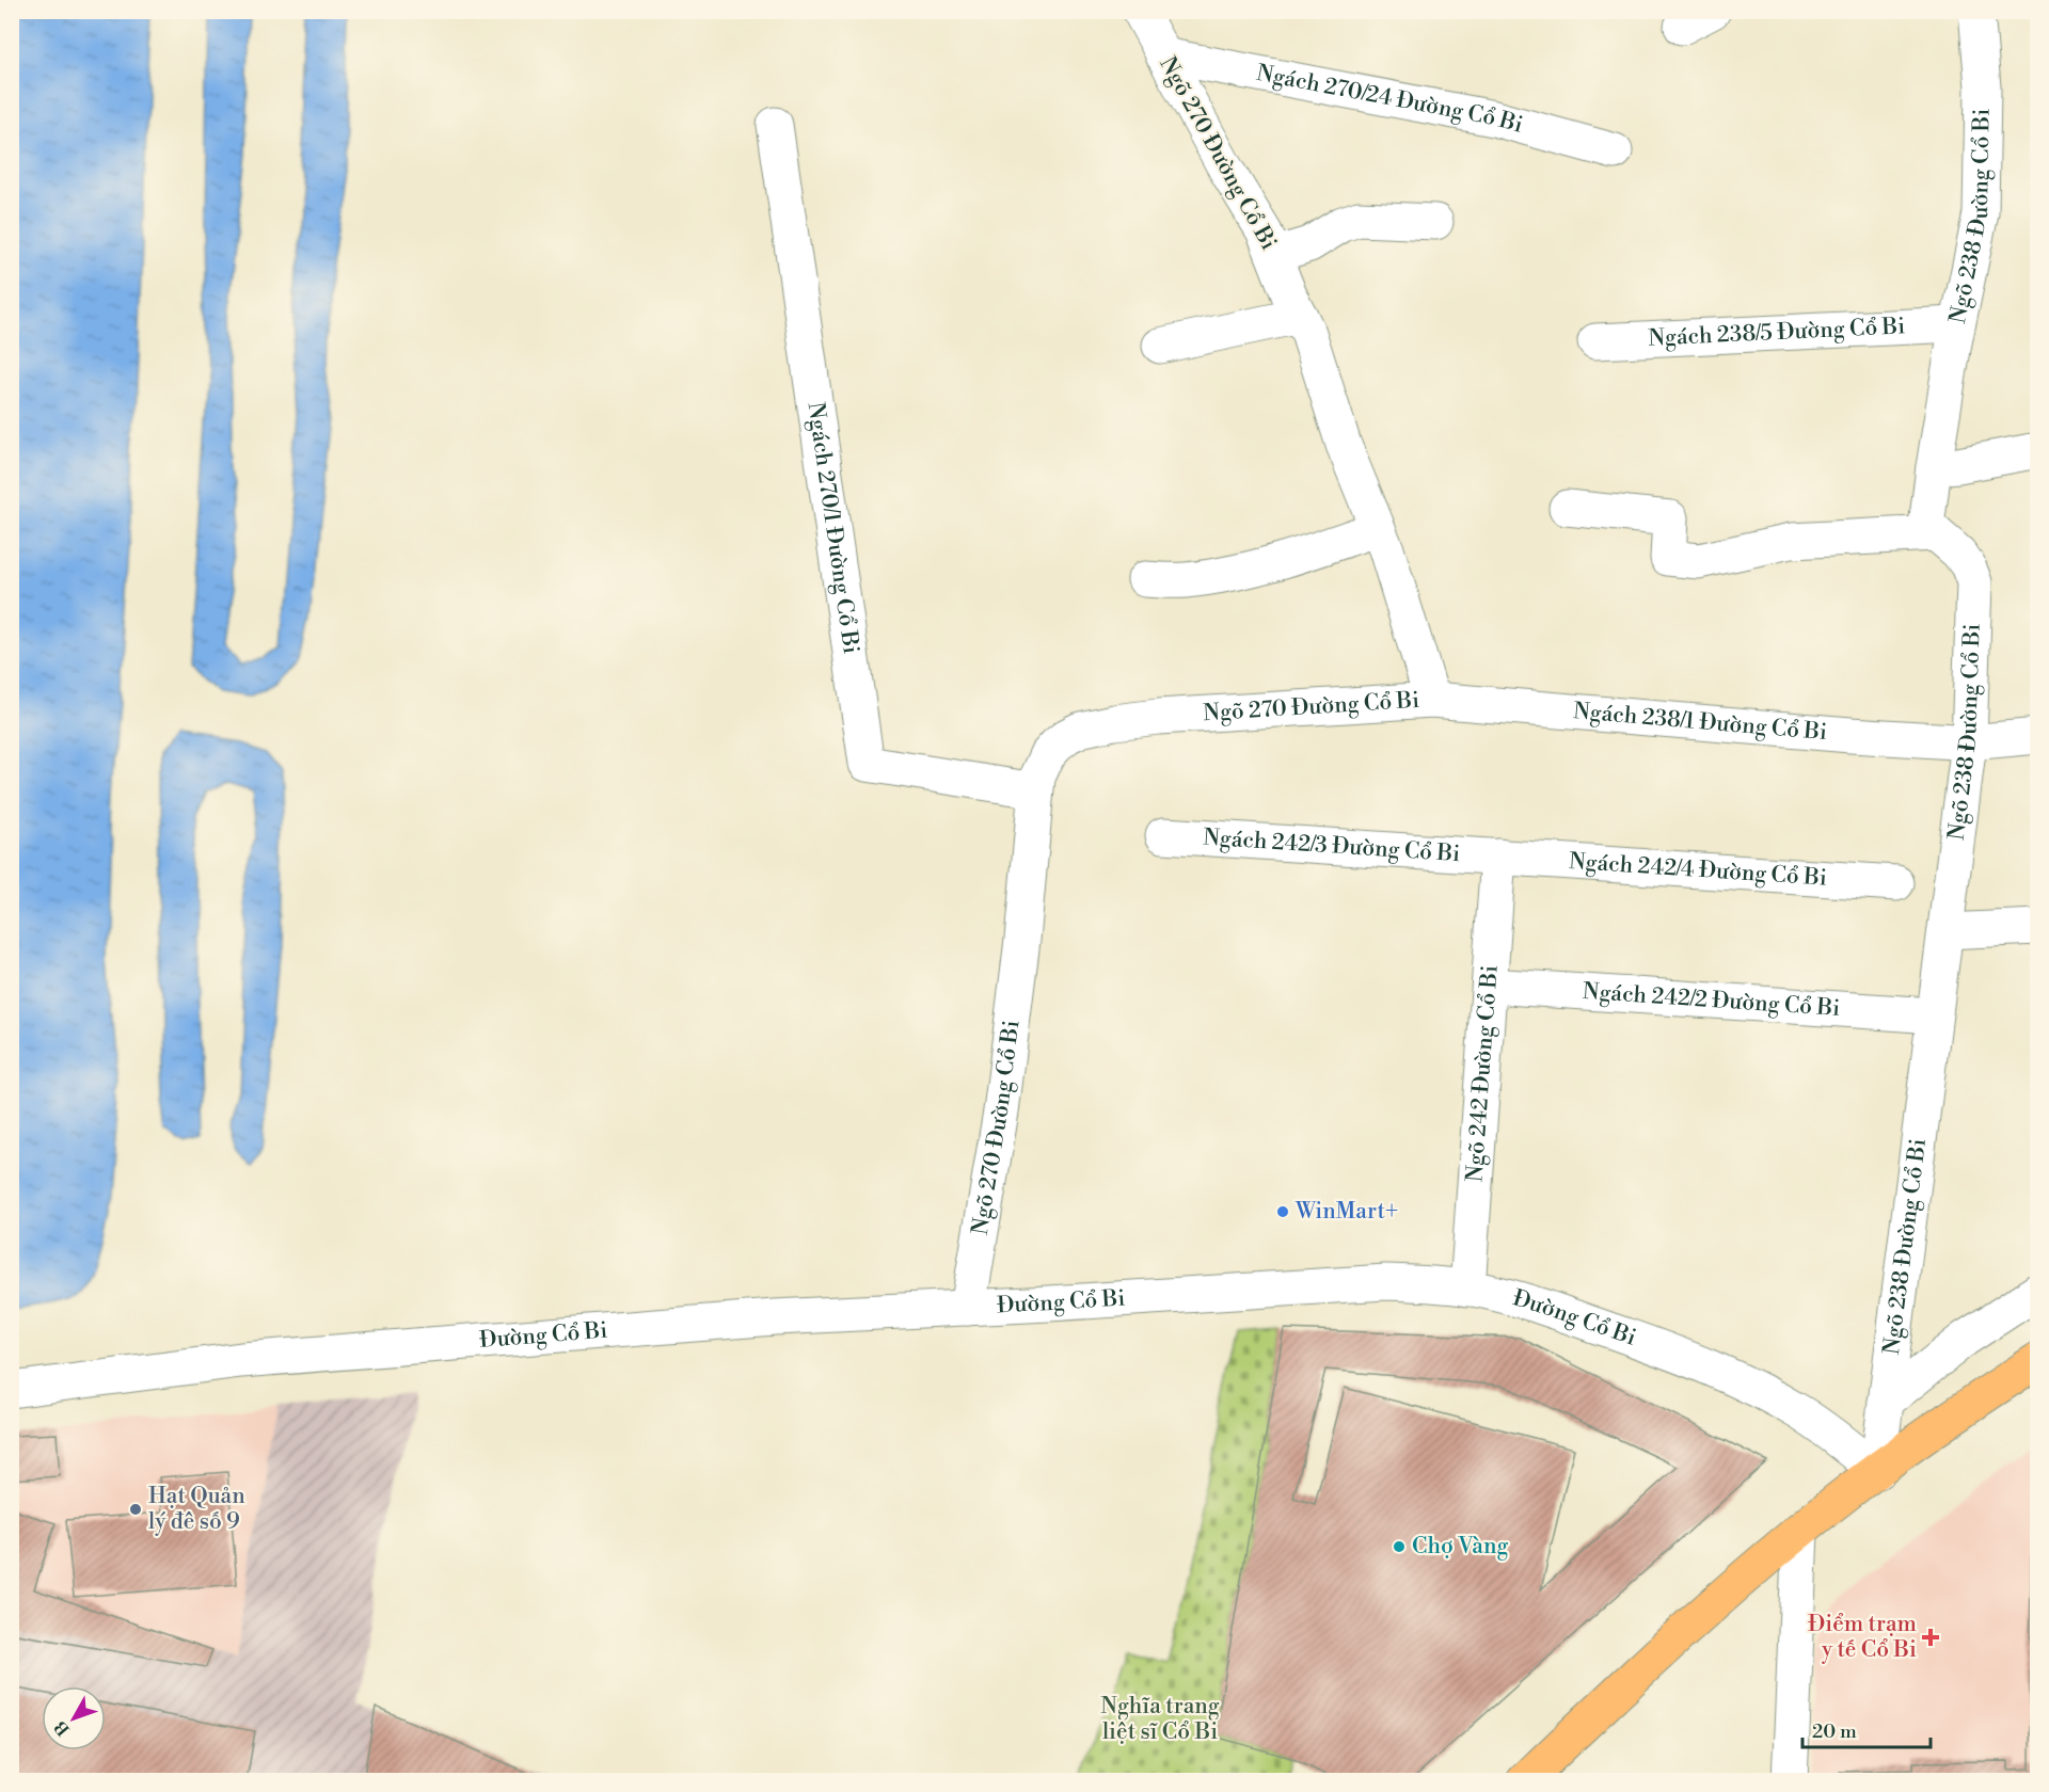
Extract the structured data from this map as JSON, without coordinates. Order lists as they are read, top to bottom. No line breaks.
{"streets":{"street":["Ngách 270/24 Đường Cổ Bi","Ngõ 270 Đường Cổ Bi","Ngõ 238 Đường Cổ Bi","Ngách 238/5 Đường Cổ Bi","Ngách 270/1 Đường Cổ Bi","Ngách 238/1 Đường Cổ Bi","Ngách 242/3 Đường Cổ Bi","Ngách 242/4 Đường Cổ Bi","Ngách 242/2 Đường Cổ Bi","Ngõ 242 Đường Cổ Bi","Đường Cổ Bi"]},"crossings":[["Ngách 270/24 Đường Cổ Bi","Ngõ 270 Đường Cổ Bi"],["Ngõ 270 Đường Cổ Bi","Ngách 270/1 Đường Cổ Bi"],["Ngõ 270 Đường Cổ Bi","Ngách 238/1 Đường Cổ Bi"],["Ngõ 270 Đường Cổ Bi","Đường Cổ Bi"],["Ngõ 238 Đường Cổ Bi","Ngách 238/5 Đường Cổ Bi"],["Ngõ 238 Đường Cổ Bi","Ngách 238/1 Đường Cổ Bi"],["Ngõ 238 Đường Cổ Bi","Ngách 242/2 Đường Cổ Bi"],["Ngõ 238 Đường Cổ Bi","Đường Cổ Bi"],["Ngách 242/3 Đường Cổ Bi","Ngách 242/4 Đường Cổ Bi"],["Ngách 242/3 Đường Cổ Bi","Ngõ 242 Đường Cổ Bi"],["Ngách 242/4 Đường Cổ Bi","Ngõ 242 Đường Cổ Bi"],["Ngách 242/2 Đường Cổ Bi","Ngõ 242 Đường Cổ Bi"],["Ngõ 242 Đường Cổ Bi","Đường Cổ Bi"]],"parks":["Nghĩa trang liệt sĩ Cổ Bi"],"places":{"other":["WinMart+","Hạt Quản lý đê số 9","Chợ Vàng"],"health":["Điểm trạm y tế Cổ Bi"]},"scale_bar":"20 m","north":"bottom left"}
